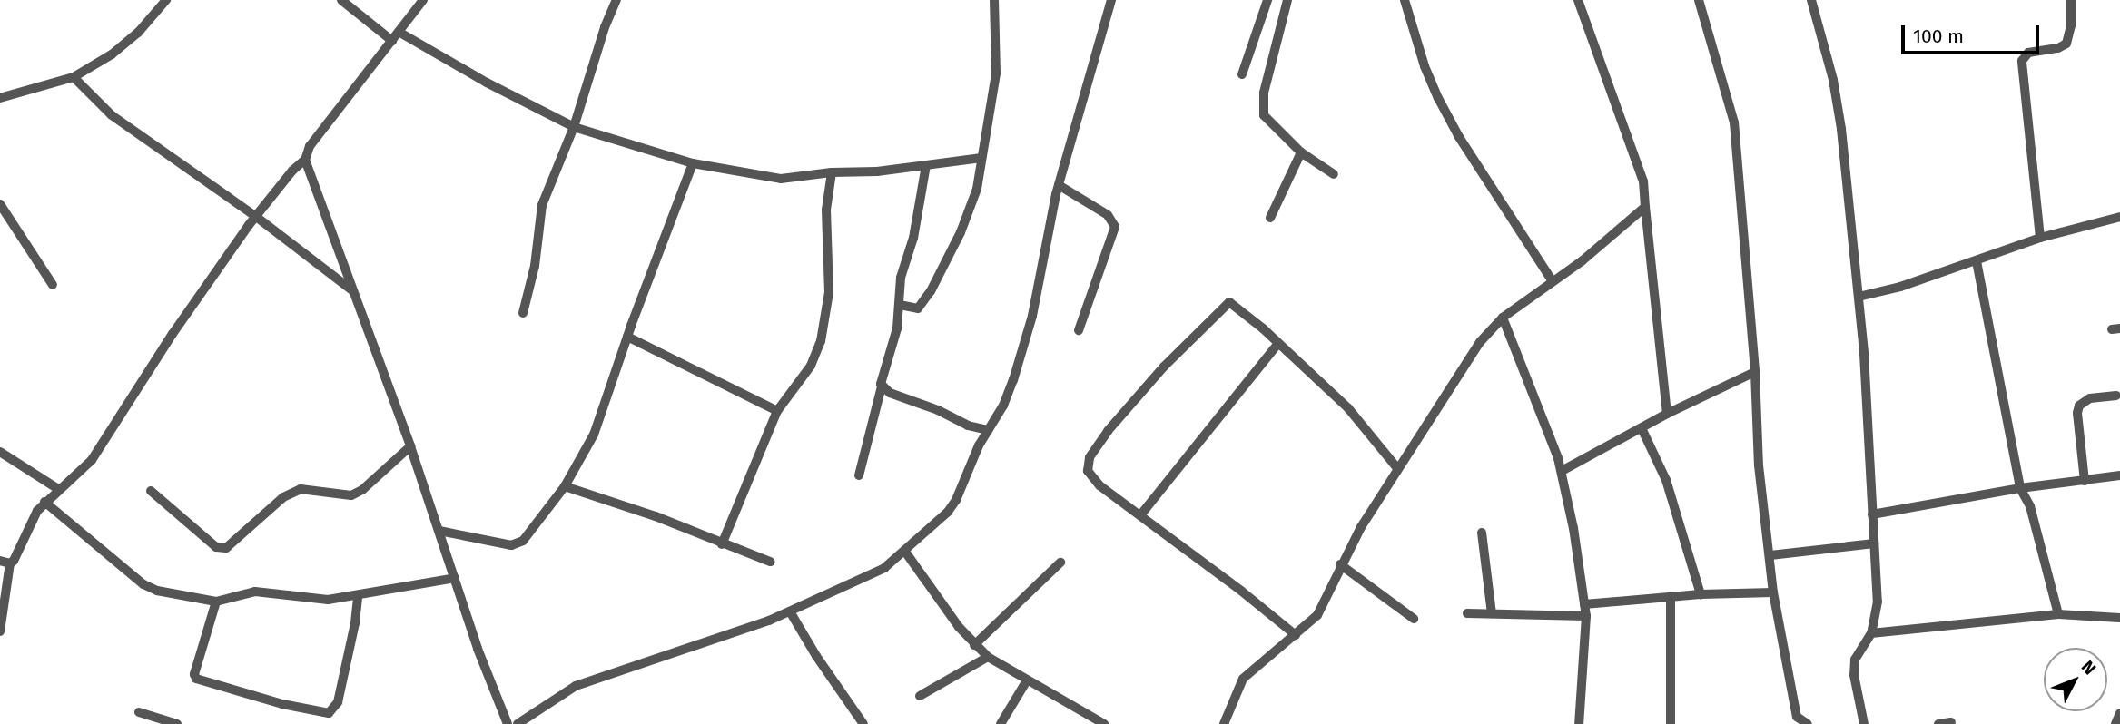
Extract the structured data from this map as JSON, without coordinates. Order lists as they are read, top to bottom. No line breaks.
{"scale_bar":"100 m","north":"top right"}
